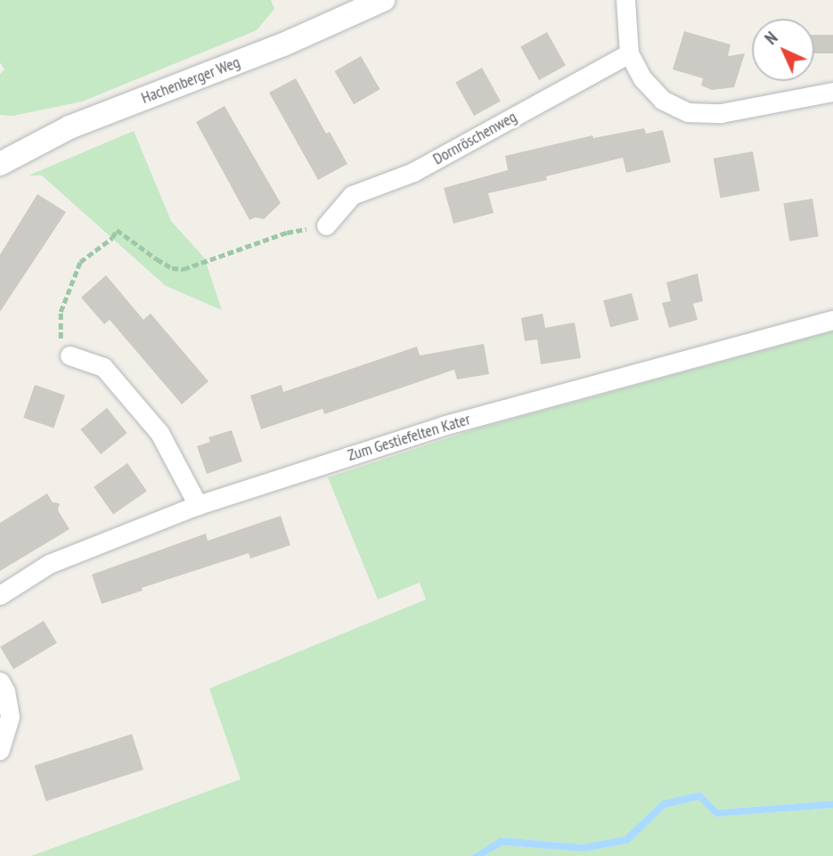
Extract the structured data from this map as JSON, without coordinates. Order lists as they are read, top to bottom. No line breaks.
{"streets":{"street":["Hachenberger Weg","Dornröschenweg","Zum Gestiefelten Kater"]},"north":"top left"}
